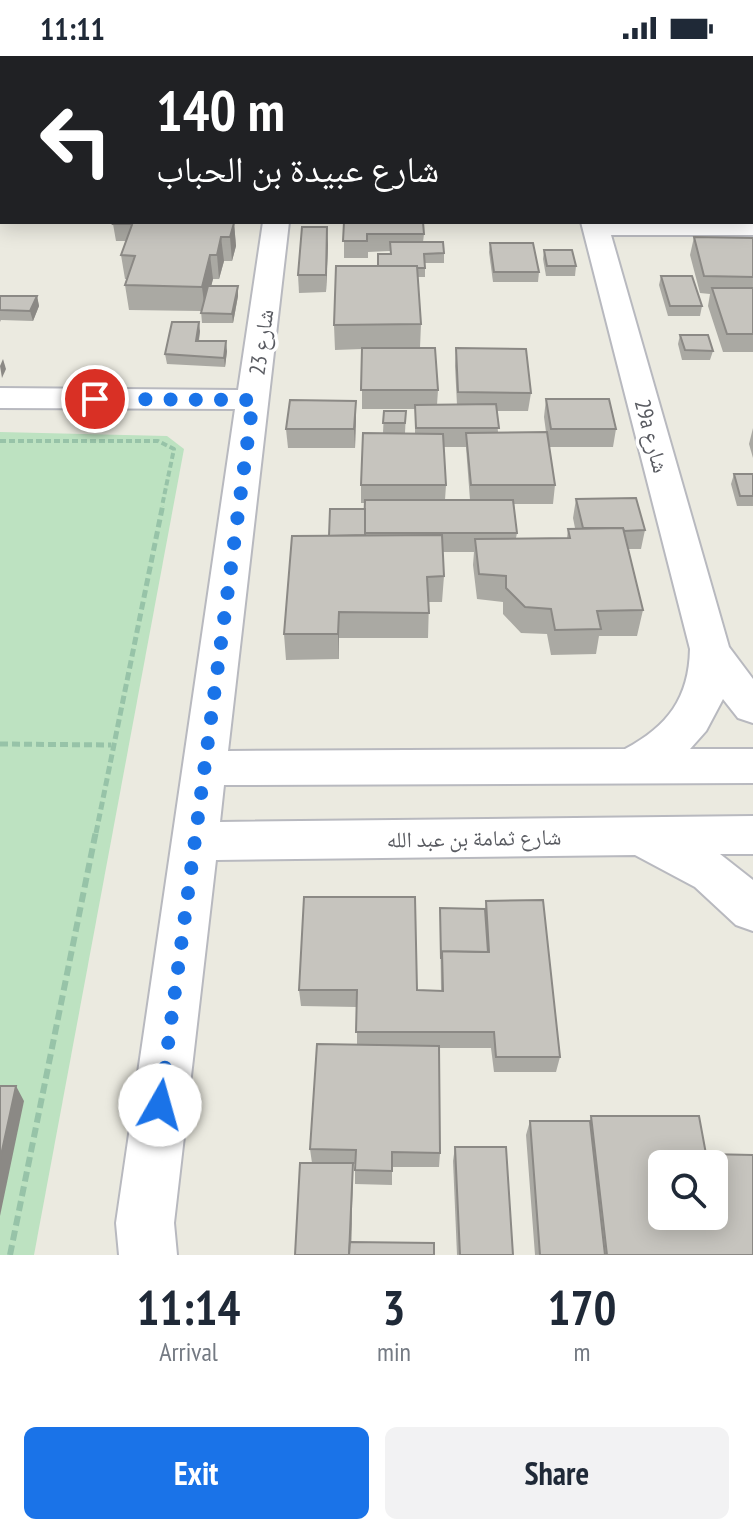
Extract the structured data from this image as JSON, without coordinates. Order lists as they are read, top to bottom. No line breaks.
{"streets":{"street":["شارع 23","29a شارع","شارع ثمامة بن عبد الله"]},"crossings":[["شارع 23","شارع ثمامة بن عبد الله"]],"page":{"status":"11:11","turn":["140 m","شارع عبيدة بن الحباب"],"eta":["11:14","Arrival","3","min","170","m"],"buttons":["Exit","Share"]}}
